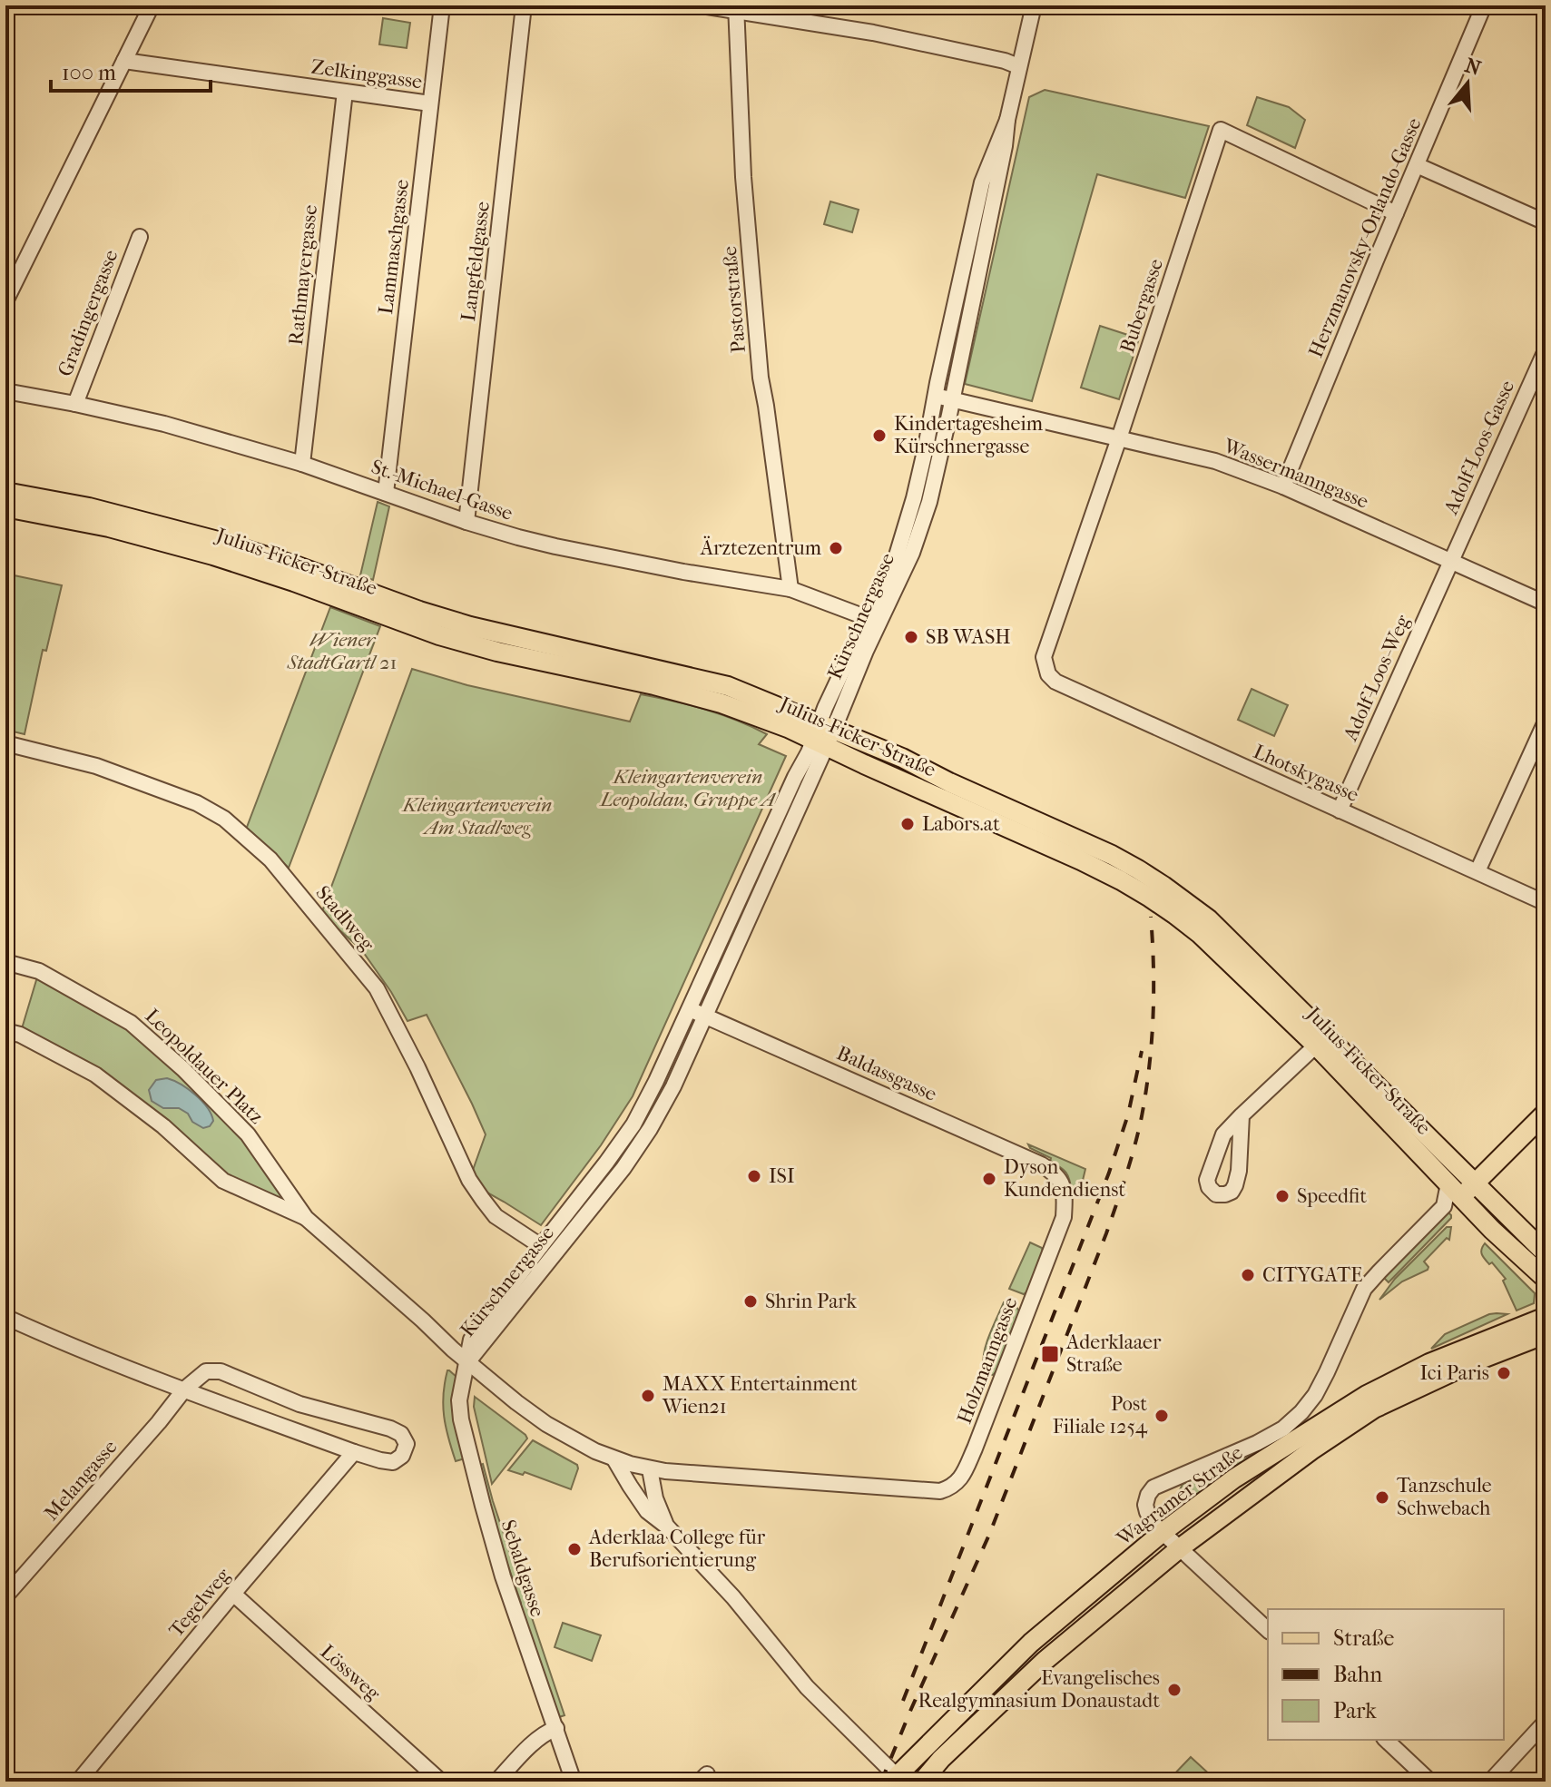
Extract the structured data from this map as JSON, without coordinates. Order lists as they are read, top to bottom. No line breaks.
{"streets":{"main road":["Julius-Ficker-Straße","Wagramer Straße"],"street":["Zelkinggasse","Herzmanovsky-Orlando-Gasse","Lammaschgasse","Langfeldgasse","Rathmayergasse","Pastorstraße","Bubergasse","Gradingergasse","Adolf-Loos-Gasse","Wassermanngasse","St.-Michael-Gasse","Kürschnergasse","Adolf-Loos-Weg","Lhotskygasse","Stadlweg","Leopoldauer Platz","Baldassgasse","Holzmanngasse","Melangasse","Sebaldgasse","Tegelweg","Lössweg"]},"crossings":[["Zelkinggasse","Lammaschgasse"],["Zelkinggasse","Rathmayergasse"],["Herzmanovsky-Orlando-Gasse","Bubergasse"],["Herzmanovsky-Orlando-Gasse","Wassermanngasse"],["Lammaschgasse","St.-Michael-Gasse"],["Langfeldgasse","St.-Michael-Gasse"],["Rathmayergasse","St.-Michael-Gasse"],["Pastorstraße","St.-Michael-Gasse"],["Bubergasse","Wassermanngasse"],["Bubergasse","Lhotskygasse"],["Gradingergasse","St.-Michael-Gasse"],["Adolf-Loos-Gasse","Wassermanngasse"],["Adolf-Loos-Gasse","Adolf-Loos-Weg"],["Wassermanngasse","Kürschnergasse"],["Wassermanngasse","Adolf-Loos-Weg"],["St.-Michael-Gasse","Kürschnergasse"],["Julius-Ficker-Straße","Kürschnergasse"],["Kürschnergasse","Stadlweg"],["Kürschnergasse","Leopoldauer Platz"],["Kürschnergasse","Baldassgasse"],["Kürschnergasse","Sebaldgasse"],["Adolf-Loos-Weg","Lhotskygasse"],["Leopoldauer Platz","Sebaldgasse"],["Baldassgasse","Holzmanngasse"],["Tegelweg","Lössweg"]],"parks":["Wiener StadtGartl 21","Kleingartenverein Leopoldau, Gruppe A","Kleingartenverein Am Stadlweg"],"places":{"other":["Kindertagesheim Kürschnergasse","Ärztezentrum","SB WASH","Labors.at","ISI","Dyson Kundendienst","Speedfit","CITYGATE","Shrin Park","Ici Paris","MAXX Entertainment Wien21","Post Filiale 1254","Tanzschule Schwebach","Aderklaa College für Berufsorientierung","Evangelisches Realgymnasium Donaustadt"],"transit":["Aderklaaer Straße"]},"legend":["Straße","Bahn","Park"],"scale_bar":"100 m","north":"top"}
